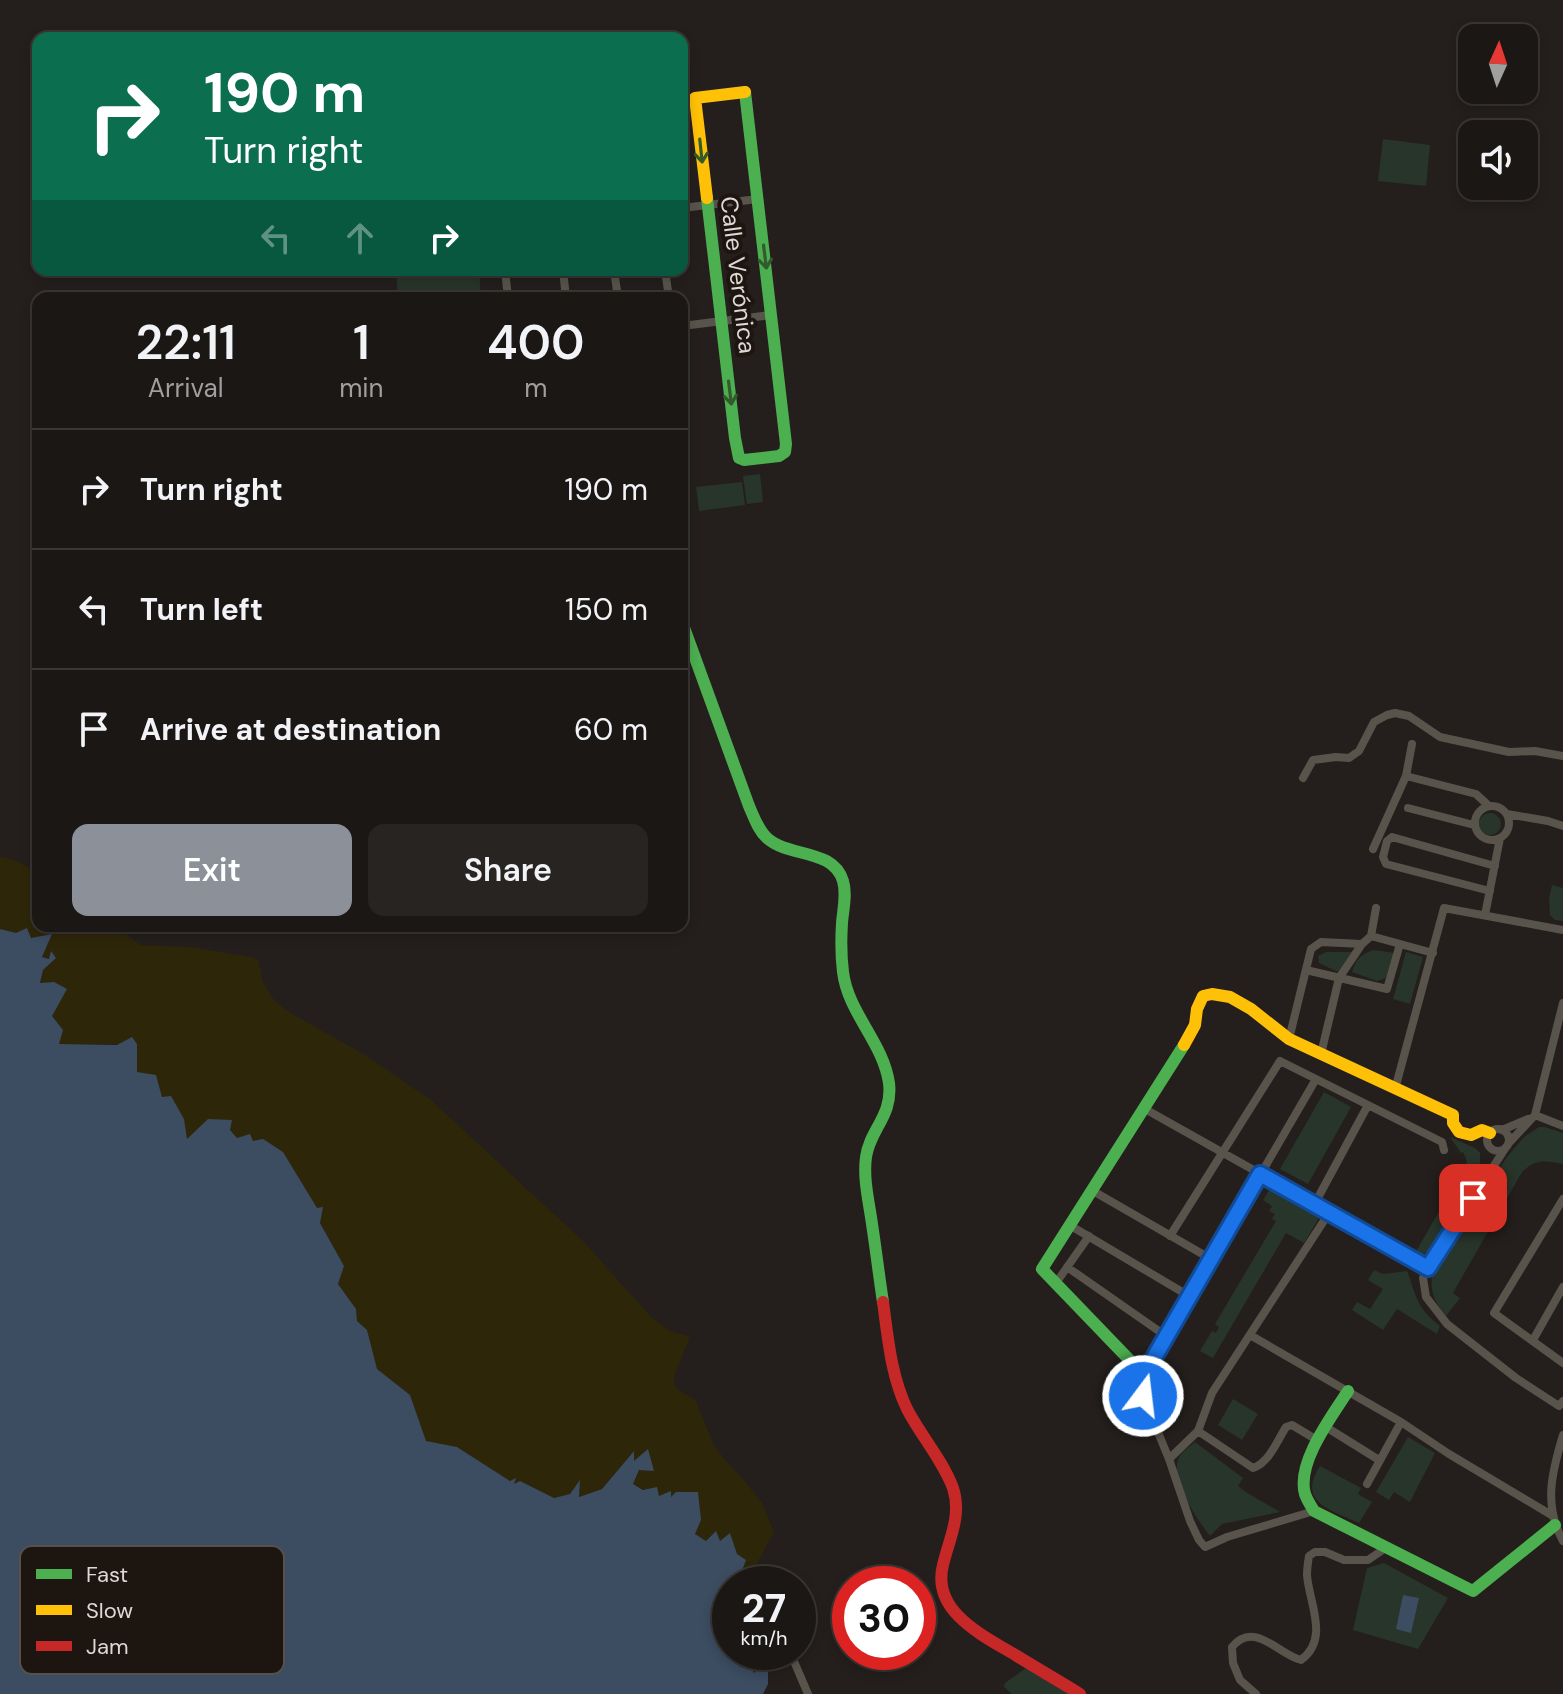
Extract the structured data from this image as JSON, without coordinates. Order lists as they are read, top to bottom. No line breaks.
{"streets":{"street":["Calle Verónica"]},"legend":["Fast","Slow","Jam"],"north":"top","page":{"turn":["190 m","Turn right"],"eta":["22:11","Arrival","1","min","400","m"],"list":[{"name":"Turn right","value":"190 m"},{"name":"Turn left","value":"150 m"},{"name":"Arrive at destination","value":"60 m"}],"buttons":["Exit","Share"],"speed":"27 km/h","limit":"30"}}
